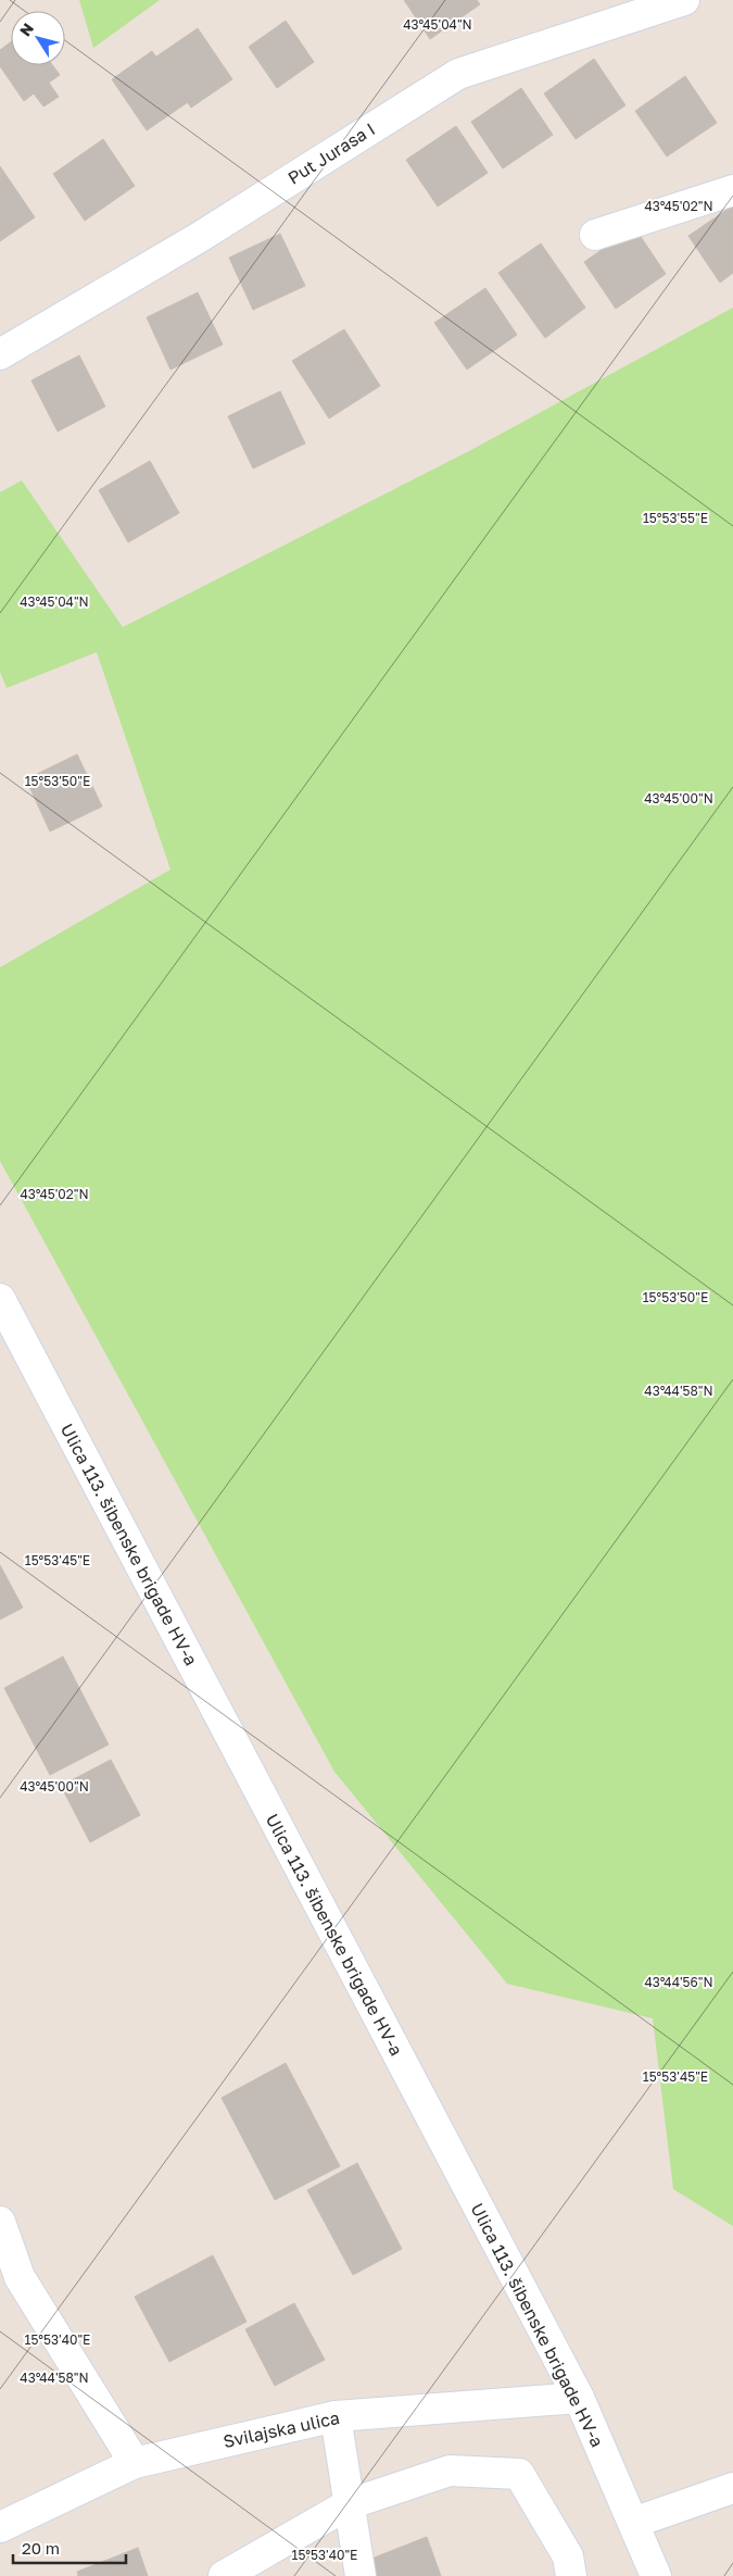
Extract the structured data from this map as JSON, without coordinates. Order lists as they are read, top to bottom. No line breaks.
{"streets":{"street":["Put Jurasa I","Ulica 113. šibenske brigade HV-a","Svilajska ulica"]},"crossings":[["Ulica 113. šibenske brigade HV-a","Svilajska ulica"]],"scale_bar":"20 m","north":"top left","coordinates":["43°45'04\"N","43°45'02\"N","15°53'55\"E","15°53'50\"E","43°45'00\"N","43°44'58\"N","15°53'45\"E","43°44'56\"N","15°53'40\"E"]}
